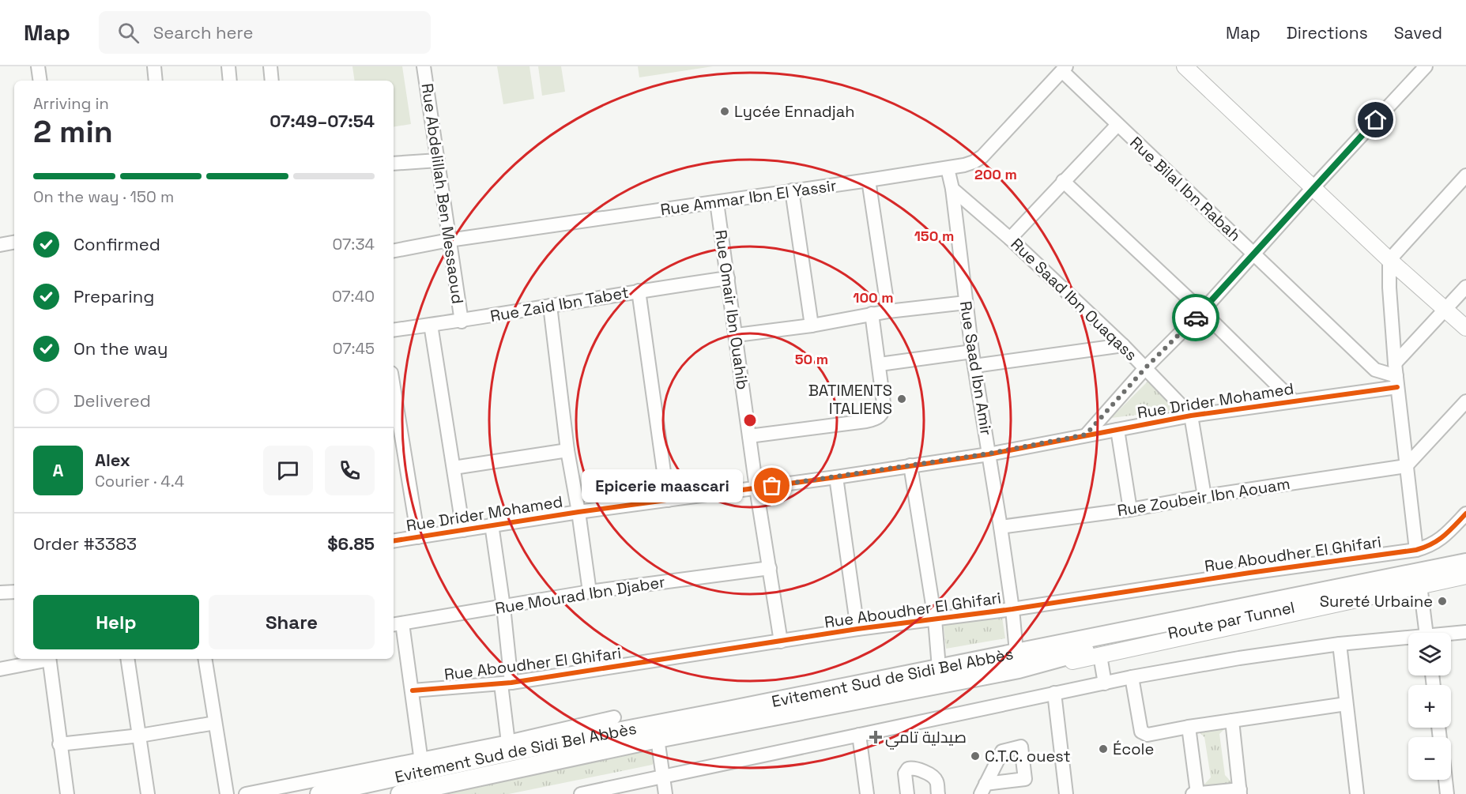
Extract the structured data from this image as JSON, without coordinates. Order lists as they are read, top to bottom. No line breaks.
{"streets":{"highway":["Route par Tunnel","Evitement Sud de Sidi Bel Abbès"],"street":["Rue Bilal Ibn Rabah","Rue Abdelillah Ben Messaoud","Rue Ammar Ibn El Yassir","Rue Saad Ibn Ouaqass","Rue Zaid Ibn Tabet","Rue Omair Ibn Ouahib","Rue Saad Ibn Amir","Rue Drider Mohamed","Rue Zoubeir Ibn Aouam","Rue Aboudher El Ghifari","Rue Mourad Ibn Djaber"]},"crossings":[["Rue Bilal Ibn Rabah","Rue Ammar Ibn El Yassir"],["Rue Bilal Ibn Rabah","Rue Drider Mohamed"],["Rue Abdelillah Ben Messaoud","Rue Ammar Ibn El Yassir"],["Rue Abdelillah Ben Messaoud","Rue Zaid Ibn Tabet"],["Rue Ammar Ibn El Yassir","Rue Omair Ibn Ouahib"],["Rue Ammar Ibn El Yassir","Rue Saad Ibn Amir"],["Rue Saad Ibn Ouaqass","Rue Saad Ibn Amir"],["Rue Saad Ibn Ouaqass","Rue Drider Mohamed"],["Rue Zaid Ibn Tabet","Rue Omair Ibn Ouahib"],["Rue Omair Ibn Ouahib","Rue Drider Mohamed"],["Rue Omair Ibn Ouahib","Rue Aboudher El Ghifari"],["Rue Omair Ibn Ouahib","Rue Mourad Ibn Djaber"],["Rue Saad Ibn Amir","Rue Drider Mohamed"],["Rue Saad Ibn Amir","Rue Zoubeir Ibn Aouam"],["Rue Saad Ibn Amir","Rue Aboudher El Ghifari"],["Rue Saad Ibn Amir","Route par Tunnel"],["Rue Saad Ibn Amir","Evitement Sud de Sidi Bel Abbès"],["Route par Tunnel","Evitement Sud de Sidi Bel Abbès"]],"places":{"other":["Lycée Ennadjah","BATIMENTS ITALIENS","Epicerie maascari","Sureté Urbaine","École","C.T.C. ouest"],"health":["صيدلية تامي"]},"page":{"header":"Map","search":"Search here","nav":["Map","Directions","Saved"],"heading":["2 min","Arriving in","07:49–07:54"],"panel":["Alex","Courier · 4.4","Order #3383","$6.85"],"bar":"On the way · 150 m","list":[["Confirmed","07:34"],["Preparing","07:40"],["On the way","07:45"],"Delivered"],"round":"A","bubble":"Epicerie maascari","buttons":["Help","Share"],"map_buttons":["+","−"]},"rings":["200 m","150 m","100 m","50 m"]}
